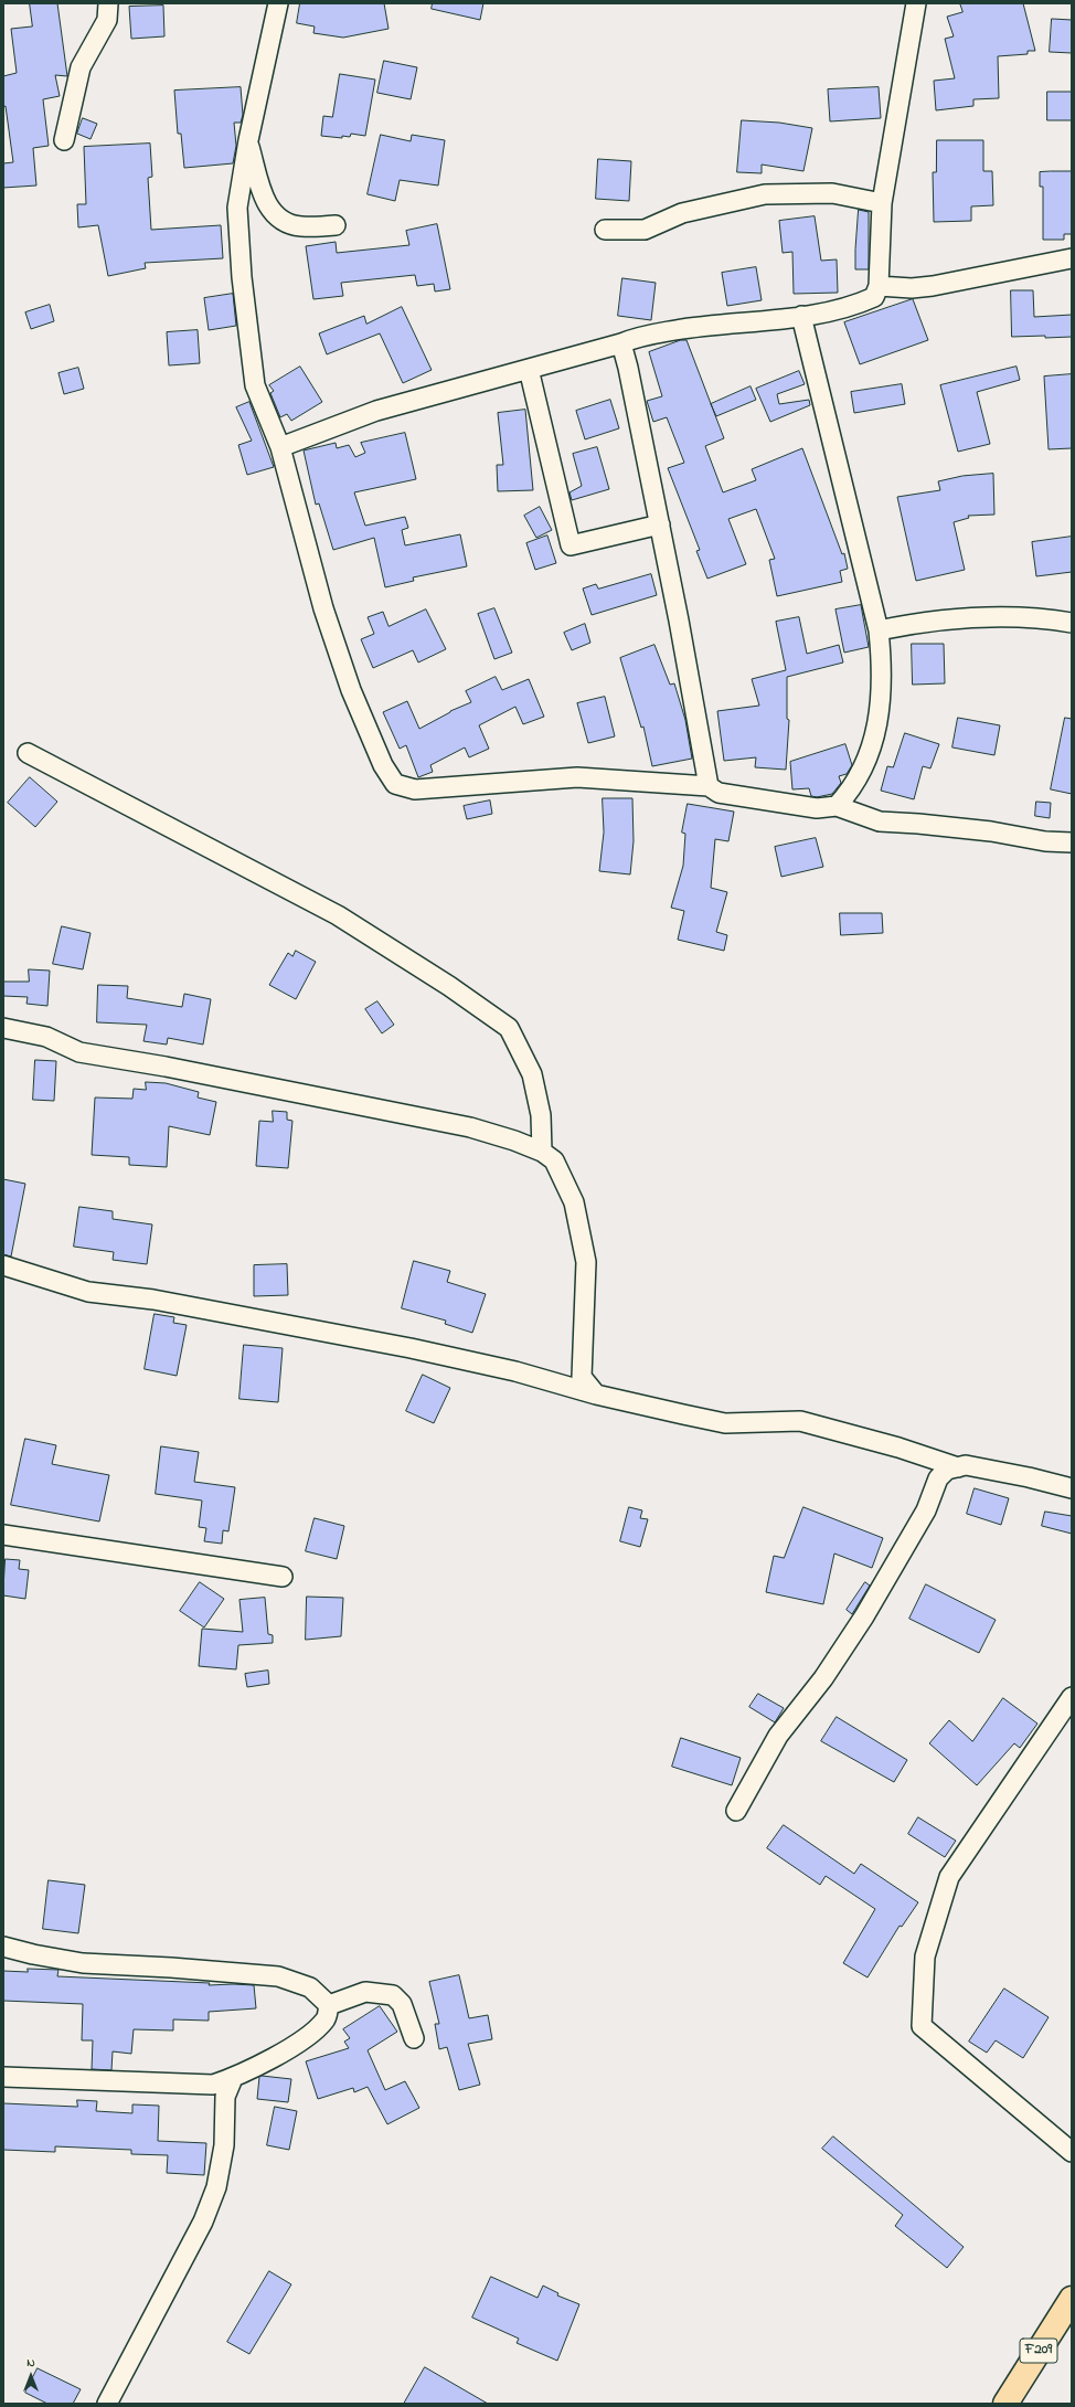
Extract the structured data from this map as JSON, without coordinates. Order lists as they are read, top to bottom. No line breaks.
{"streets":{"main road":["F209"]},"north":"top"}
